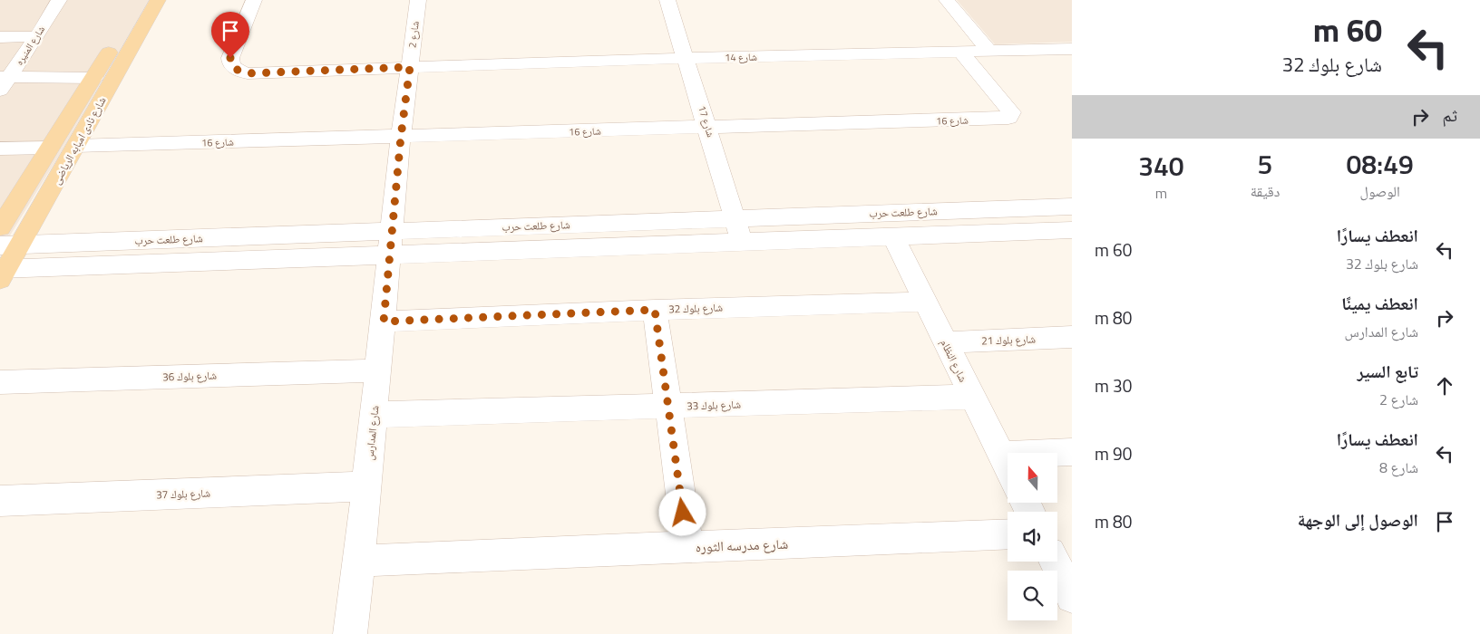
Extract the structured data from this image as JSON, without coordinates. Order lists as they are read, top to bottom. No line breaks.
{"streets":{"main road":["شارع نادى امبابه الرياضى"],"street":["شارع 2","شارع المنيره","شارع 14","شارع 16","شارع 17","شارع طلعت حرب","شارع بلوك 32","شارع بلوك 21","شارع النظام","شارع بلوك 36","شارع بلوك 33","شارع المدارس","شارع بلوك 37","شارع مدرسه الثوره"]},"crossings":[["شارع 2","شارع 14"],["شارع 2","شارع 16"],["شارع 2","شارع طلعت حرب"],["شارع 2","شارع المدارس"],["شارع 14","شارع 16"],["شارع 14","شارع 17"],["شارع 16","شارع 17"],["شارع 16","شارع نادى امبابه الرياضى"],["شارع 17","شارع طلعت حرب"],["شارع نادى امبابه الرياضى","شارع طلعت حرب"],["شارع طلعت حرب","شارع النظام"],["شارع طلعت حرب","شارع المدارس"],["شارع بلوك 32","شارع النظام"],["شارع بلوك 32","شارع المدارس"],["شارع بلوك 21","شارع النظام"],["شارع النظام","شارع بلوك 33"],["شارع بلوك 36","شارع المدارس"],["شارع بلوك 33","شارع المدارس"],["شارع المدارس","شارع بلوك 37"],["شارع المدارس","شارع مدرسه الثوره"]],"north":"top","page":{"turn":["60 m","شارع بلوك 32"],"then":"ثم","eta":["08:49","الوصول","5","دقيقة","340","m"],"list":[{"name":"انعطف يسارًا","note":"شارع بلوك 32","value":"60 m"},{"name":"انعطف يمينًا","note":"شارع المدارس","value":"80 m"},{"name":"تابع السير","note":"شارع 2","value":"30 m"},{"name":"انعطف يسارًا","note":"شارع 8","value":"90 m"},{"name":"الوصول إلى الوجهة","value":"80 m"}]}}
